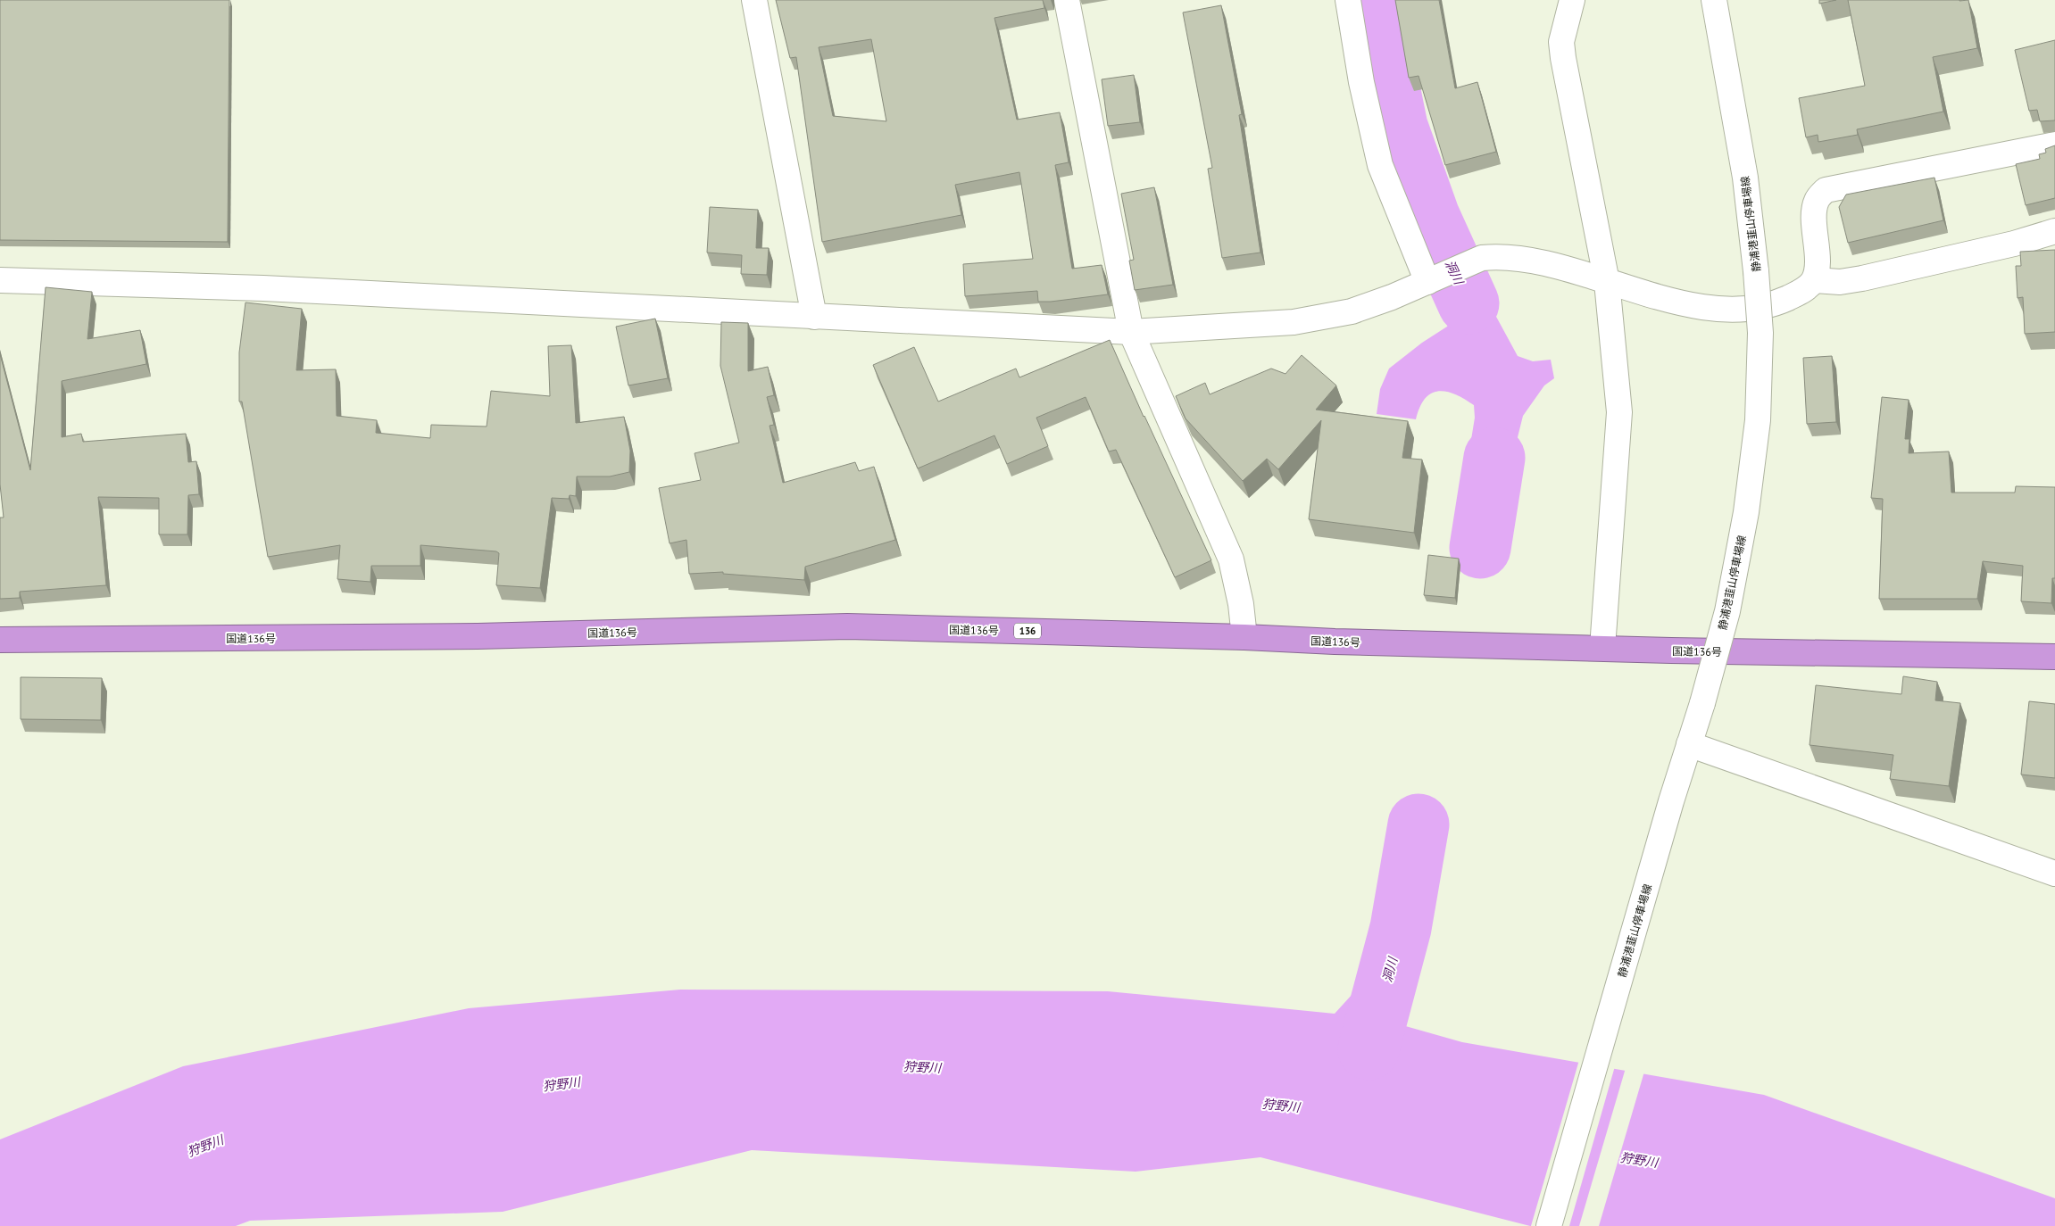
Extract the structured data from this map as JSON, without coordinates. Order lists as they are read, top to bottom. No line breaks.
{"streets":{"highway":["国道136号","136"],"street":["静浦港韮山停車場線"]},"water":["洞川","狩野川"]}
